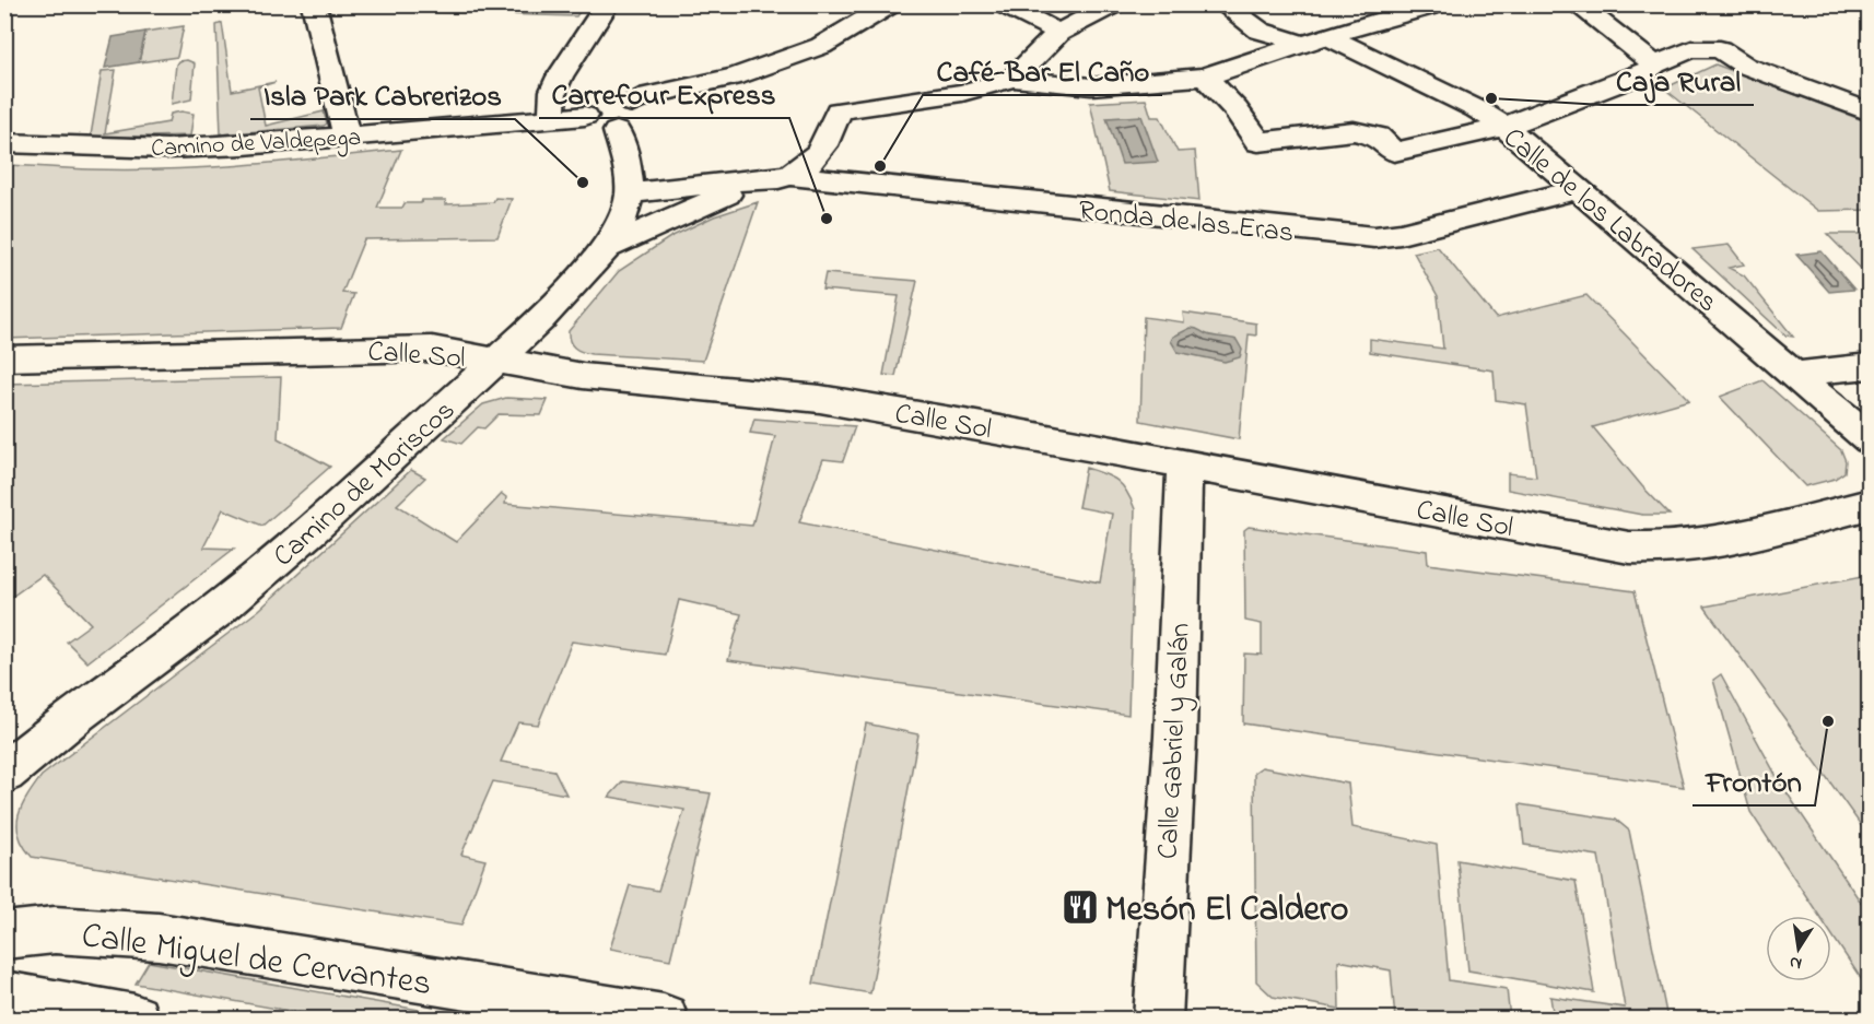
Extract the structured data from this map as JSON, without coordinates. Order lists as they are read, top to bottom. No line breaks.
{"streets":{"street":["Camino de Valdepega","Calle de los Labradores","Ronda de las Eras","Calle Sol","Camino de Moriscos","Calle Gabriel y Galán","Calle Miguel de Cervantes"]},"crossings":[["Calle de los Labradores","Ronda de las Eras"],["Ronda de las Eras","Camino de Moriscos"],["Calle Sol","Camino de Moriscos"],["Calle Sol","Calle Gabriel y Galán"]],"places":{"other":["Caja Rural","Café-Bar El Caño","Isla Park Cabrerizos","Carrefour Express","Frontón"],"restaurant":["Mesón El Caldero"]},"north":"bottom"}
